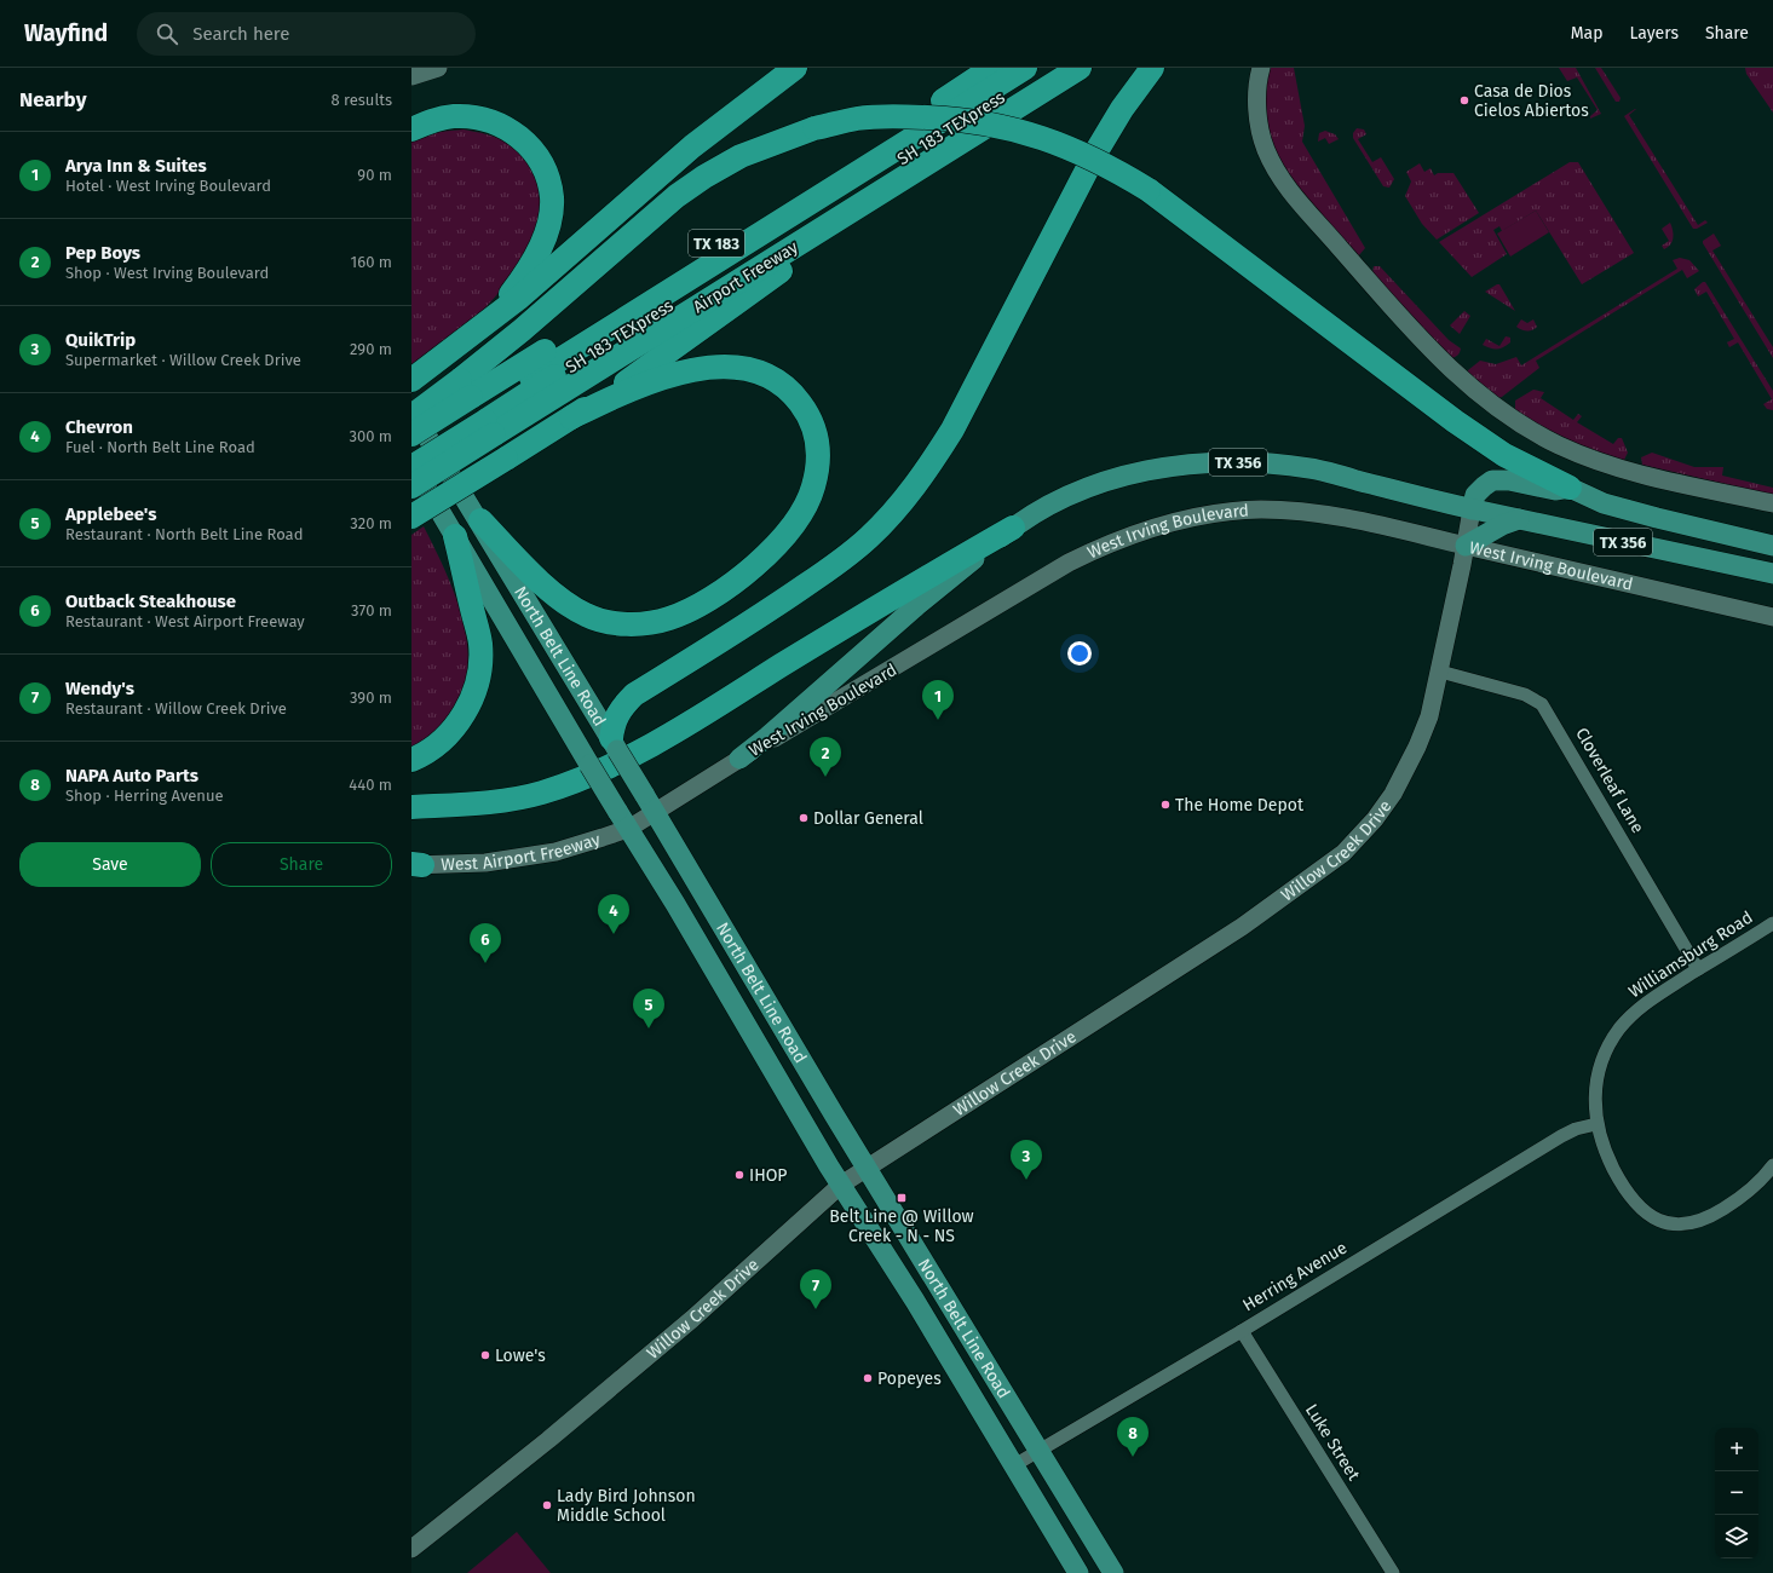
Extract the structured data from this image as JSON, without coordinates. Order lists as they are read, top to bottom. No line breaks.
{"streets":{"highway":["SH 183 TEXpress","TX 183","Airport Freeway"],"main road":["TX 356","North Belt Line Road"],"street":["West Irving Boulevard","Cloverleaf Lane","Willow Creek Drive","West Airport Freeway","Williamsburg Road","Herring Avenue","Luke Street"]},"crossings":[["SH 183 TEXpress","Airport Freeway"],["SH 183 TEXpress","North Belt Line Road"],["TX 356","Willow Creek Drive"],["West Irving Boulevard","North Belt Line Road"],["West Irving Boulevard","Willow Creek Drive"],["West Irving Boulevard","West Airport Freeway"],["North Belt Line Road","Willow Creek Drive"],["North Belt Line Road","West Airport Freeway"],["North Belt Line Road","Herring Avenue"],["Cloverleaf Lane","Willow Creek Drive"],["Cloverleaf Lane","Williamsburg Road"],["Williamsburg Road","Herring Avenue"],["Herring Avenue","Luke Street"]],"places":{"other":["Casa de Dios Cielos Abiertos","The Home Depot","Dollar General","IHOP","Lowe's","Popeyes","Lady Bird Johnson Middle School"],"transit":["Belt Line @ Willow Creek - N - NS"]},"page":{"header":"Wayfind","search":"Search here","nav":["Map","Layers","Share"],"heading":["Nearby","8 results"],"list":[{"mark":"1","name":"Arya Inn & Suites","note":"Hotel · West Irving Boulevard","value":"90 m"},{"mark":"2","name":"Pep Boys","note":"Shop · West Irving Boulevard","value":"160 m"},{"mark":"3","name":"QuikTrip","note":"Supermarket · Willow Creek Drive","value":"290 m"},{"mark":"4","name":"Chevron","note":"Fuel · North Belt Line Road","value":"300 m"},{"mark":"5","name":"Applebee's","note":"Restaurant · North Belt Line Road","value":"320 m"},{"mark":"6","name":"Outback Steakhouse","note":"Restaurant · West Airport Freeway","value":"370 m"},{"mark":"7","name":"Wendy's","note":"Restaurant · Willow Creek Drive","value":"390 m"},{"mark":"8","name":"NAPA Auto Parts","note":"Shop · Herring Avenue","value":"440 m"}],"pins":["1","2","4","6","5","3","7","8"],"buttons":["Save","Share"],"map_buttons":["+","−"]}}
